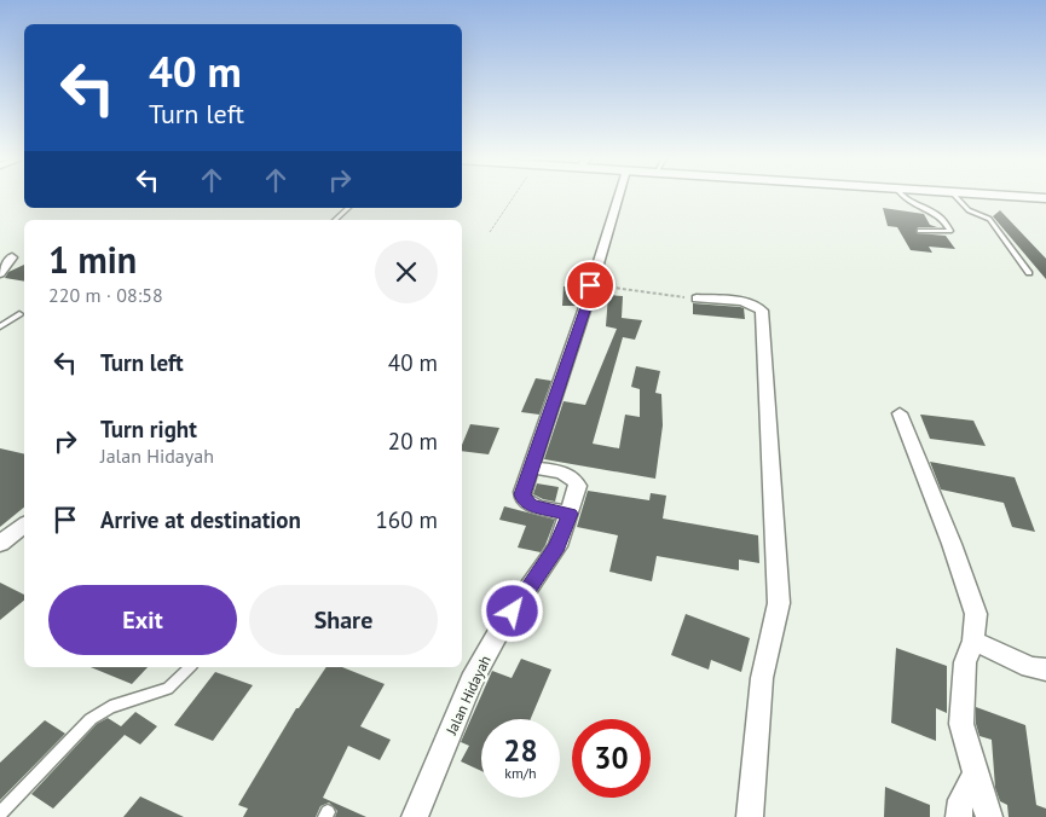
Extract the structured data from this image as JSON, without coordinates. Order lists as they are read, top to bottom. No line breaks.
{"streets":{"street":["Jalan Hidayah"]},"page":{"turn":["40 m","Turn left"],"heading":["1 min","220 m · 08:58"],"list":[{"name":"Turn left","value":"40 m"},{"name":"Turn right","note":"Jalan Hidayah","value":"20 m"},{"name":"Arrive at destination","value":"160 m"}],"buttons":["Exit","Share"],"speed":"28 km/h","limit":"30"}}
